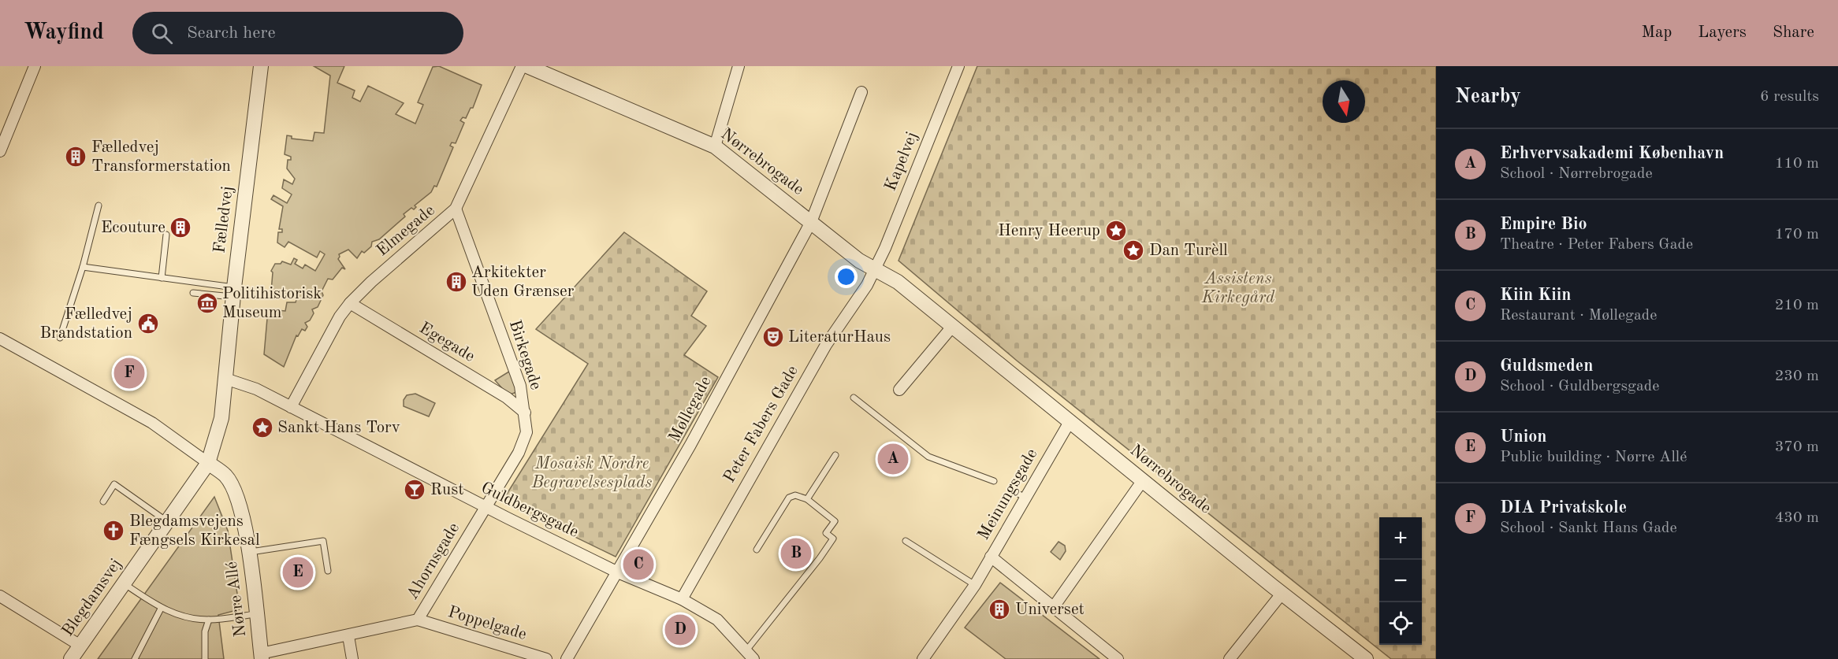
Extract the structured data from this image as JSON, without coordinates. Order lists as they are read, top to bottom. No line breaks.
{"streets":{"street":["Kapelvej","Nørrebrogade","Fælledvej","Elmegade","Egegade","Birkegade","Møllegade","Peter Fabers Gade","Meinungsgade","Guldbergsgade","Ahornsgade","Blegdamsvej","Nørre Allé","Poppelgade"]},"crossings":[["Kapelvej","Nørrebrogade"],["Kapelvej","Peter Fabers Gade"],["Nørrebrogade","Møllegade"],["Nørrebrogade","Peter Fabers Gade"],["Nørrebrogade","Meinungsgade"],["Elmegade","Egegade"],["Elmegade","Birkegade"],["Elmegade","Guldbergsgade"],["Egegade","Birkegade"],["Birkegade","Guldbergsgade"],["Birkegade","Ahornsgade"],["Møllegade","Guldbergsgade"],["Peter Fabers Gade","Guldbergsgade"],["Guldbergsgade","Ahornsgade"],["Ahornsgade","Nørre Allé"],["Ahornsgade","Poppelgade"],["Blegdamsvej","Nørre Allé"]],"parks":["Assistens Kirkegård","Mosaisk Nordre Begravelsesplads"],"places":{"building":["Fælledvej Transformerstation","Ecouture","Arkitekter Uden Grænser","Universet"],"place":["Henry Heerup","Dan Turèll","Sankt Hans Torv"],"museum":["Politihistorisk Museum"],"public building":["Fælledvej Brandstation"],"theatre":["LiteraturHaus"],"bar":["Rust"],"church":["Blegdamsvejens Fængsels Kirkesal"]},"north":"bottom","page":{"header":"Wayfind","search":"Search here","nav":["Map","Layers","Share"],"heading":["Nearby","6 results"],"list":[{"mark":"A","name":"Erhvervsakademi København","note":"School · Nørrebrogade","value":"110 m"},{"mark":"B","name":"Empire Bio","note":"Theatre · Peter Fabers Gade","value":"170 m"},{"mark":"C","name":"Kiin Kiin","note":"Restaurant · Møllegade","value":"210 m"},{"mark":"D","name":"Guldsmeden","note":"School · Guldbergsgade","value":"230 m"},{"mark":"E","name":"Union","note":"Public building · Nørre Allé","value":"370 m"},{"mark":"F","name":"DIA Privatskole","note":"School · Sankt Hans Gade","value":"430 m"}],"pins":["F","A","B","C","E","D"],"map_buttons":["+","−"]}}
